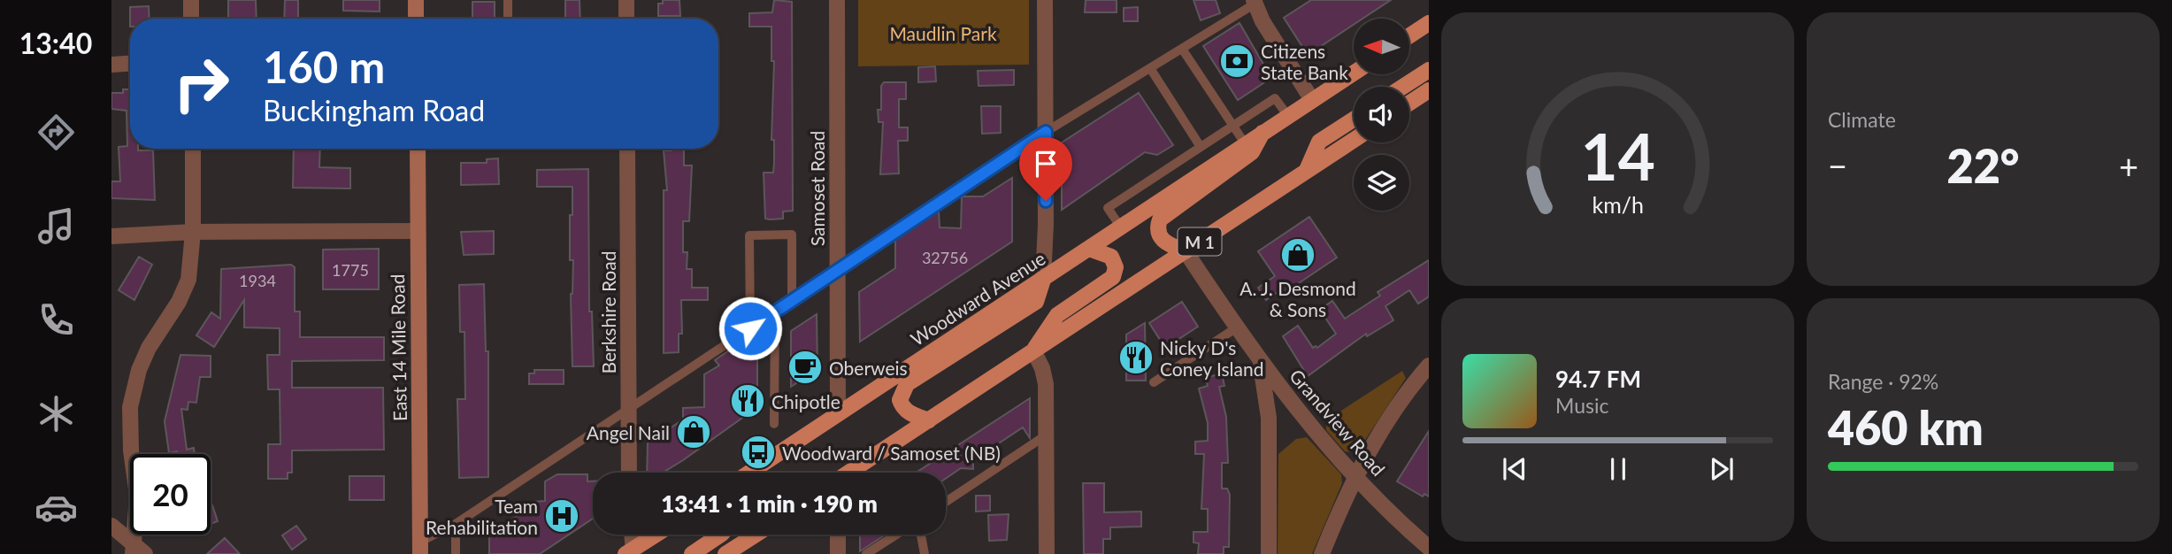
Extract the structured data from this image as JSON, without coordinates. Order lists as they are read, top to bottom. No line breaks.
{"streets":{"main road":["M 1","Woodward Avenue","East 14 Mile Road"],"street":["Samoset Road","Berkshire Road","Grandview Road"]},"crossings":[["Samoset Road","Woodward Avenue"],["M 1","Grandview Road"]],"parks":["Maudlin Park"],"places":{"bank":["Citizens State Bank"],"shop":["A. J. Desmond & Sons","Angel Nail"],"restaurant":["Nicky D's Coney Island","Chipotle"],"cafe":["Oberweis"],"bus stop":["Woodward / Samoset (NB)"],"hospital":["Team Rehabilitation"]},"house_numbers":["32756","1775","1934"],"north":"left","page":{"tabs":"13:40","tile":["Climate",["Range · 92%","460 km"]],"turn":["160 m","Buckingham Road"],"heat":["−","22°","+"],"song":["94.7 FM","Music"],"limit":"20","trip":"13:41 · 1 min · 190 m","gauge":["14","km/h"]}}
